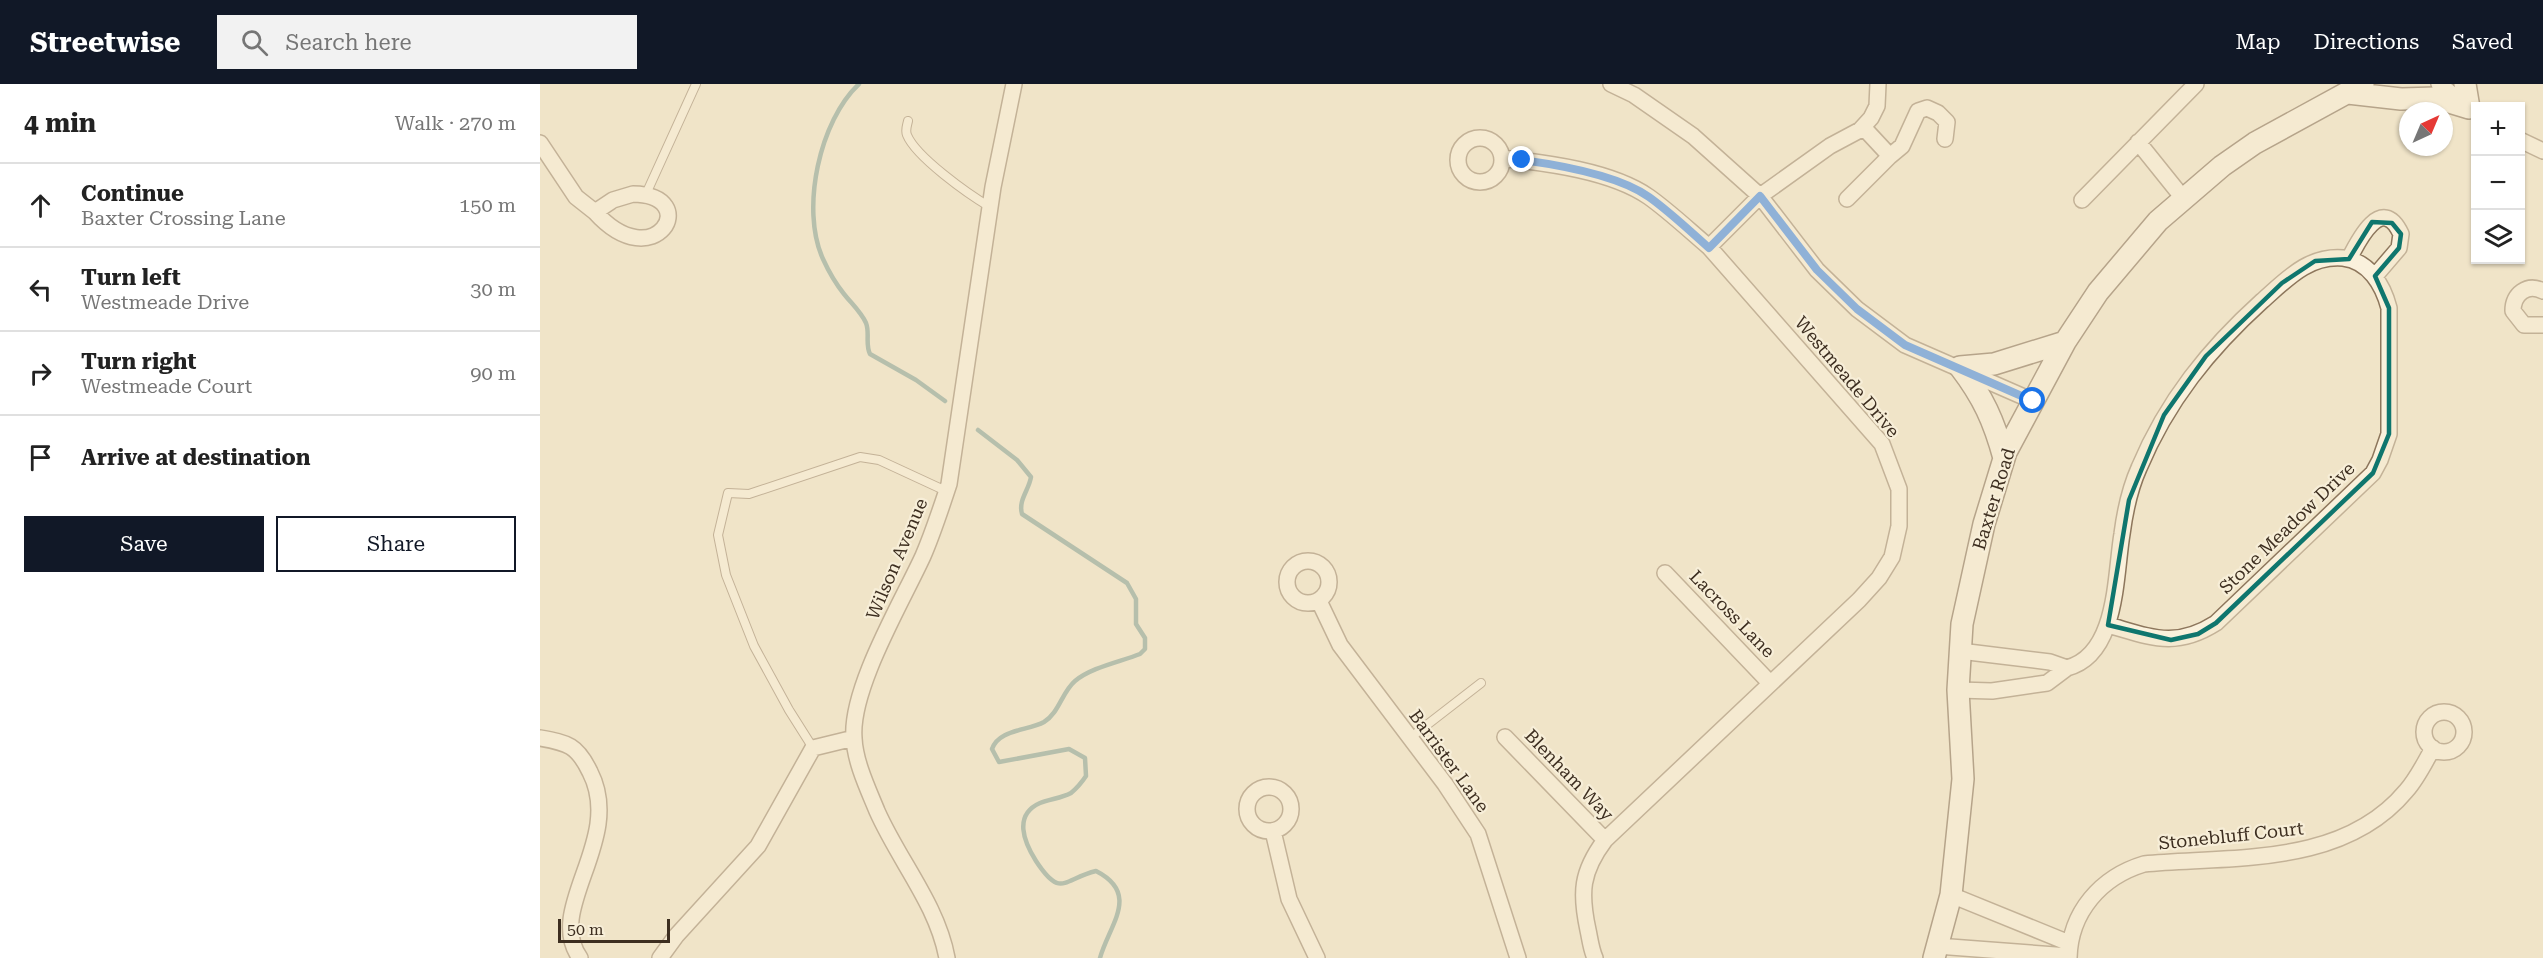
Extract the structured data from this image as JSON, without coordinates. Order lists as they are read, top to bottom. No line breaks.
{"streets":{"main road":["Baxter Road"],"street":["Westmeade Drive","Stone Meadow Drive","Wilson Avenue","Lacross Lane","Barrister Lane","Blenham Way","Stonebluff Court"]},"crossings":[["Westmeade Drive","Lacross Lane"],["Westmeade Drive","Blenham Way"]],"scale_bar":"50 m","north":"top right","page":{"header":"Streetwise","search":"Search here","nav":["Map","Directions","Saved"],"heading":["4 min","Walk · 270 m"],"map_buttons":["+","−"],"list":[["Continue","Baxter Crossing Lane","150 m"],["Turn left","Westmeade Drive","30 m"],["Turn right","Westmeade Court","90 m"],"Arrive at destination"],"buttons":["Save","Share"],"scale":"50 m"}}
